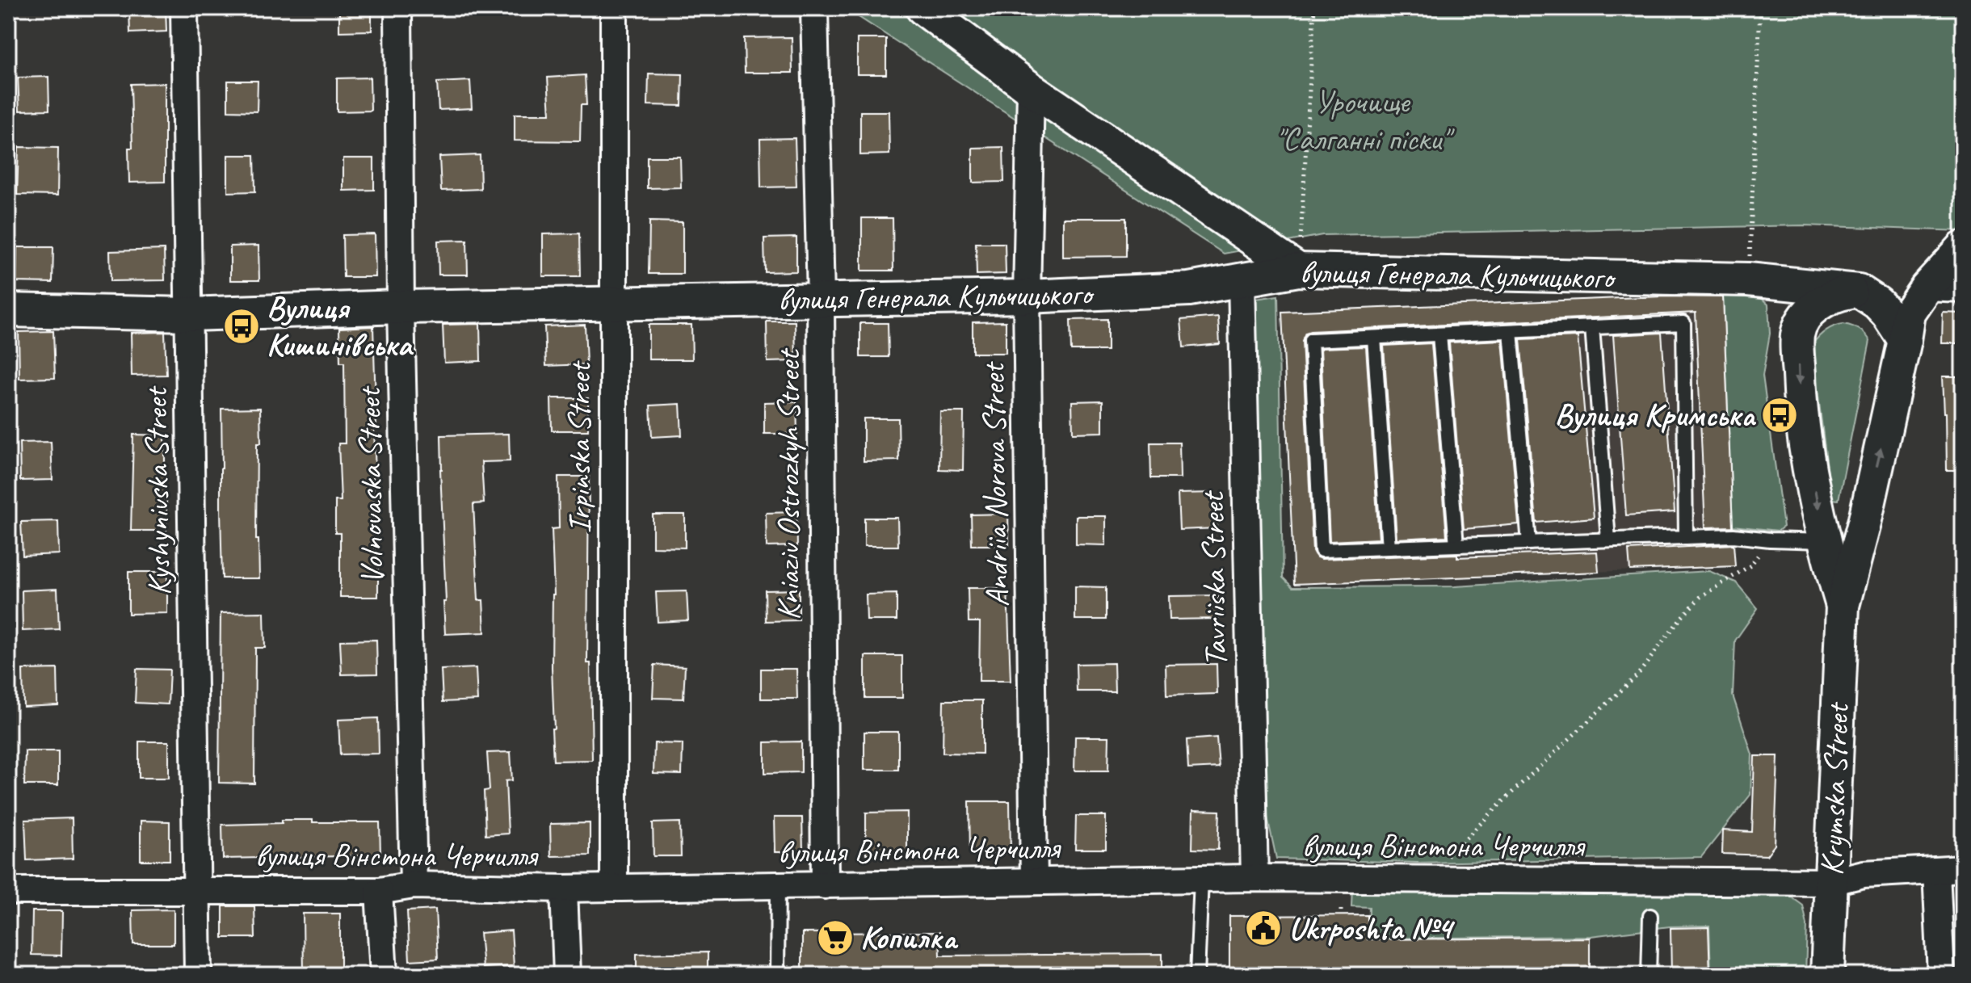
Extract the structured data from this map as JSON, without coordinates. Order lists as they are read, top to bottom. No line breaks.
{"streets":{"street":["вулиця Генерала Кульчицького","Irpinska Street","Kniaziv Ostrozkyh Street","Andriia Norova Street","Volnovaska Street","Kyshynivska Street","Tavriiska Street","Krymska Street","вулиця Вінстона Черчилля"]},"crossings":[["вулиця Генерала Кульчицького","Irpinska Street"],["вулиця Генерала Кульчицького","Kniaziv Ostrozkyh Street"],["вулиця Генерала Кульчицького","Andriia Norova Street"],["вулиця Генерала Кульчицького","Volnovaska Street"],["вулиця Генерала Кульчицького","Kyshynivska Street"],["вулиця Генерала Кульчицького","Tavriiska Street"],["вулиця Генерала Кульчицького","Krymska Street"],["Irpinska Street","вулиця Вінстона Черчилля"],["Kniaziv Ostrozkyh Street","вулиця Вінстона Черчилля"],["Andriia Norova Street","вулиця Вінстона Черчилля"],["Volnovaska Street","вулиця Вінстона Черчилля"],["Kyshynivska Street","вулиця Вінстона Черчилля"],["Tavriiska Street","вулиця Вінстона Черчилля"],["Krymska Street","вулиця Вінстона Черчилля"]],"parks":["Урочище \"Салганні піски\""],"places":{"bus stop":["Вулиця Кишинівська","Вулиця Кримська"],"public building":["Ukrposhta №4"],"supermarket":["Копилка"]}}
